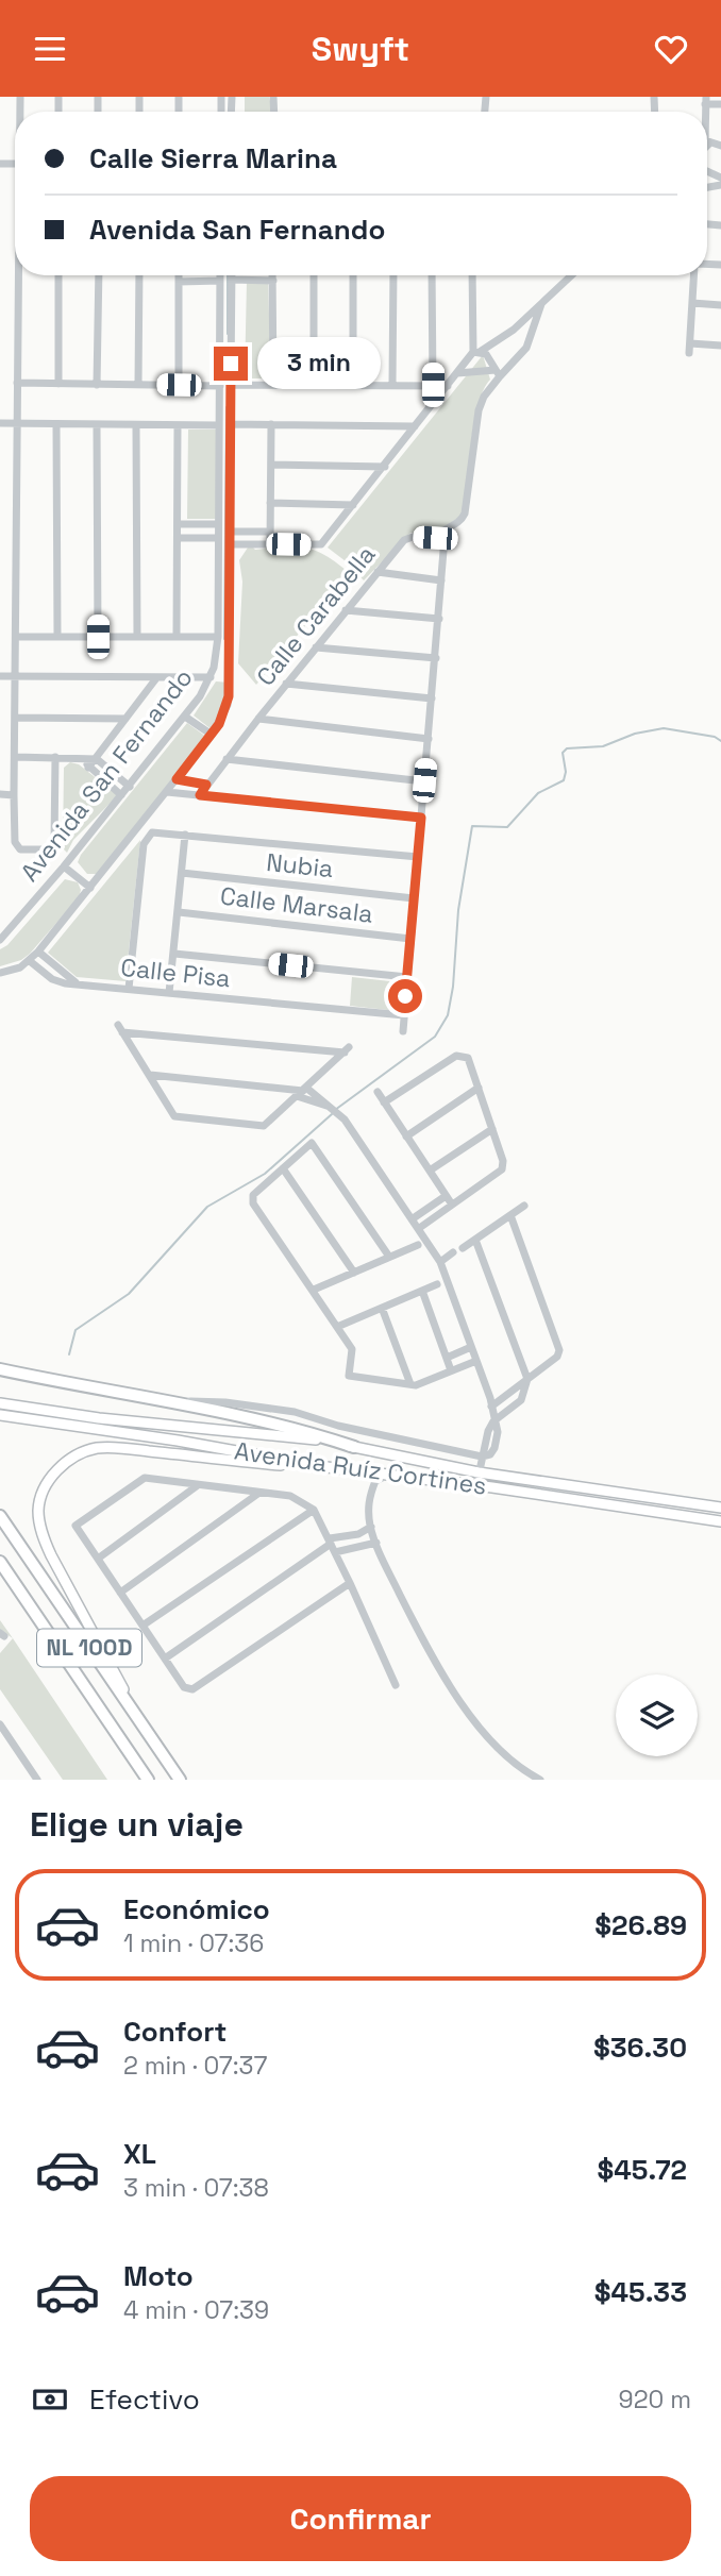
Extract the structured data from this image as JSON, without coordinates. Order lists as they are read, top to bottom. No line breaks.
{"streets":{"highway":["NL 100D"],"main road":["Avenida Ruíz Cortines"],"street":["Calle Carabella","Avenida San Fernando","Nubia","Calle Marsala","Calle Pisa"]},"crossings":[["Avenida San Fernando","Calle Pisa"]],"page":{"header":"Swyft","banner":["Calle Sierra Marina","Avenida San Fernando"],"bubble":"3 min","heading":"Elige un viaje","list":[{"name":"Económico","note":"1 min · 07:36","value":"$26.89"},{"name":"Confort","note":"2 min · 07:37","value":"$36.30"},{"name":"XL","note":"3 min · 07:38","value":"$45.72"},{"name":"Moto","note":"4 min · 07:39","value":"$45.33"}],"pay":["Efectivo","920 m"],"buttons":"Confirmar"}}
